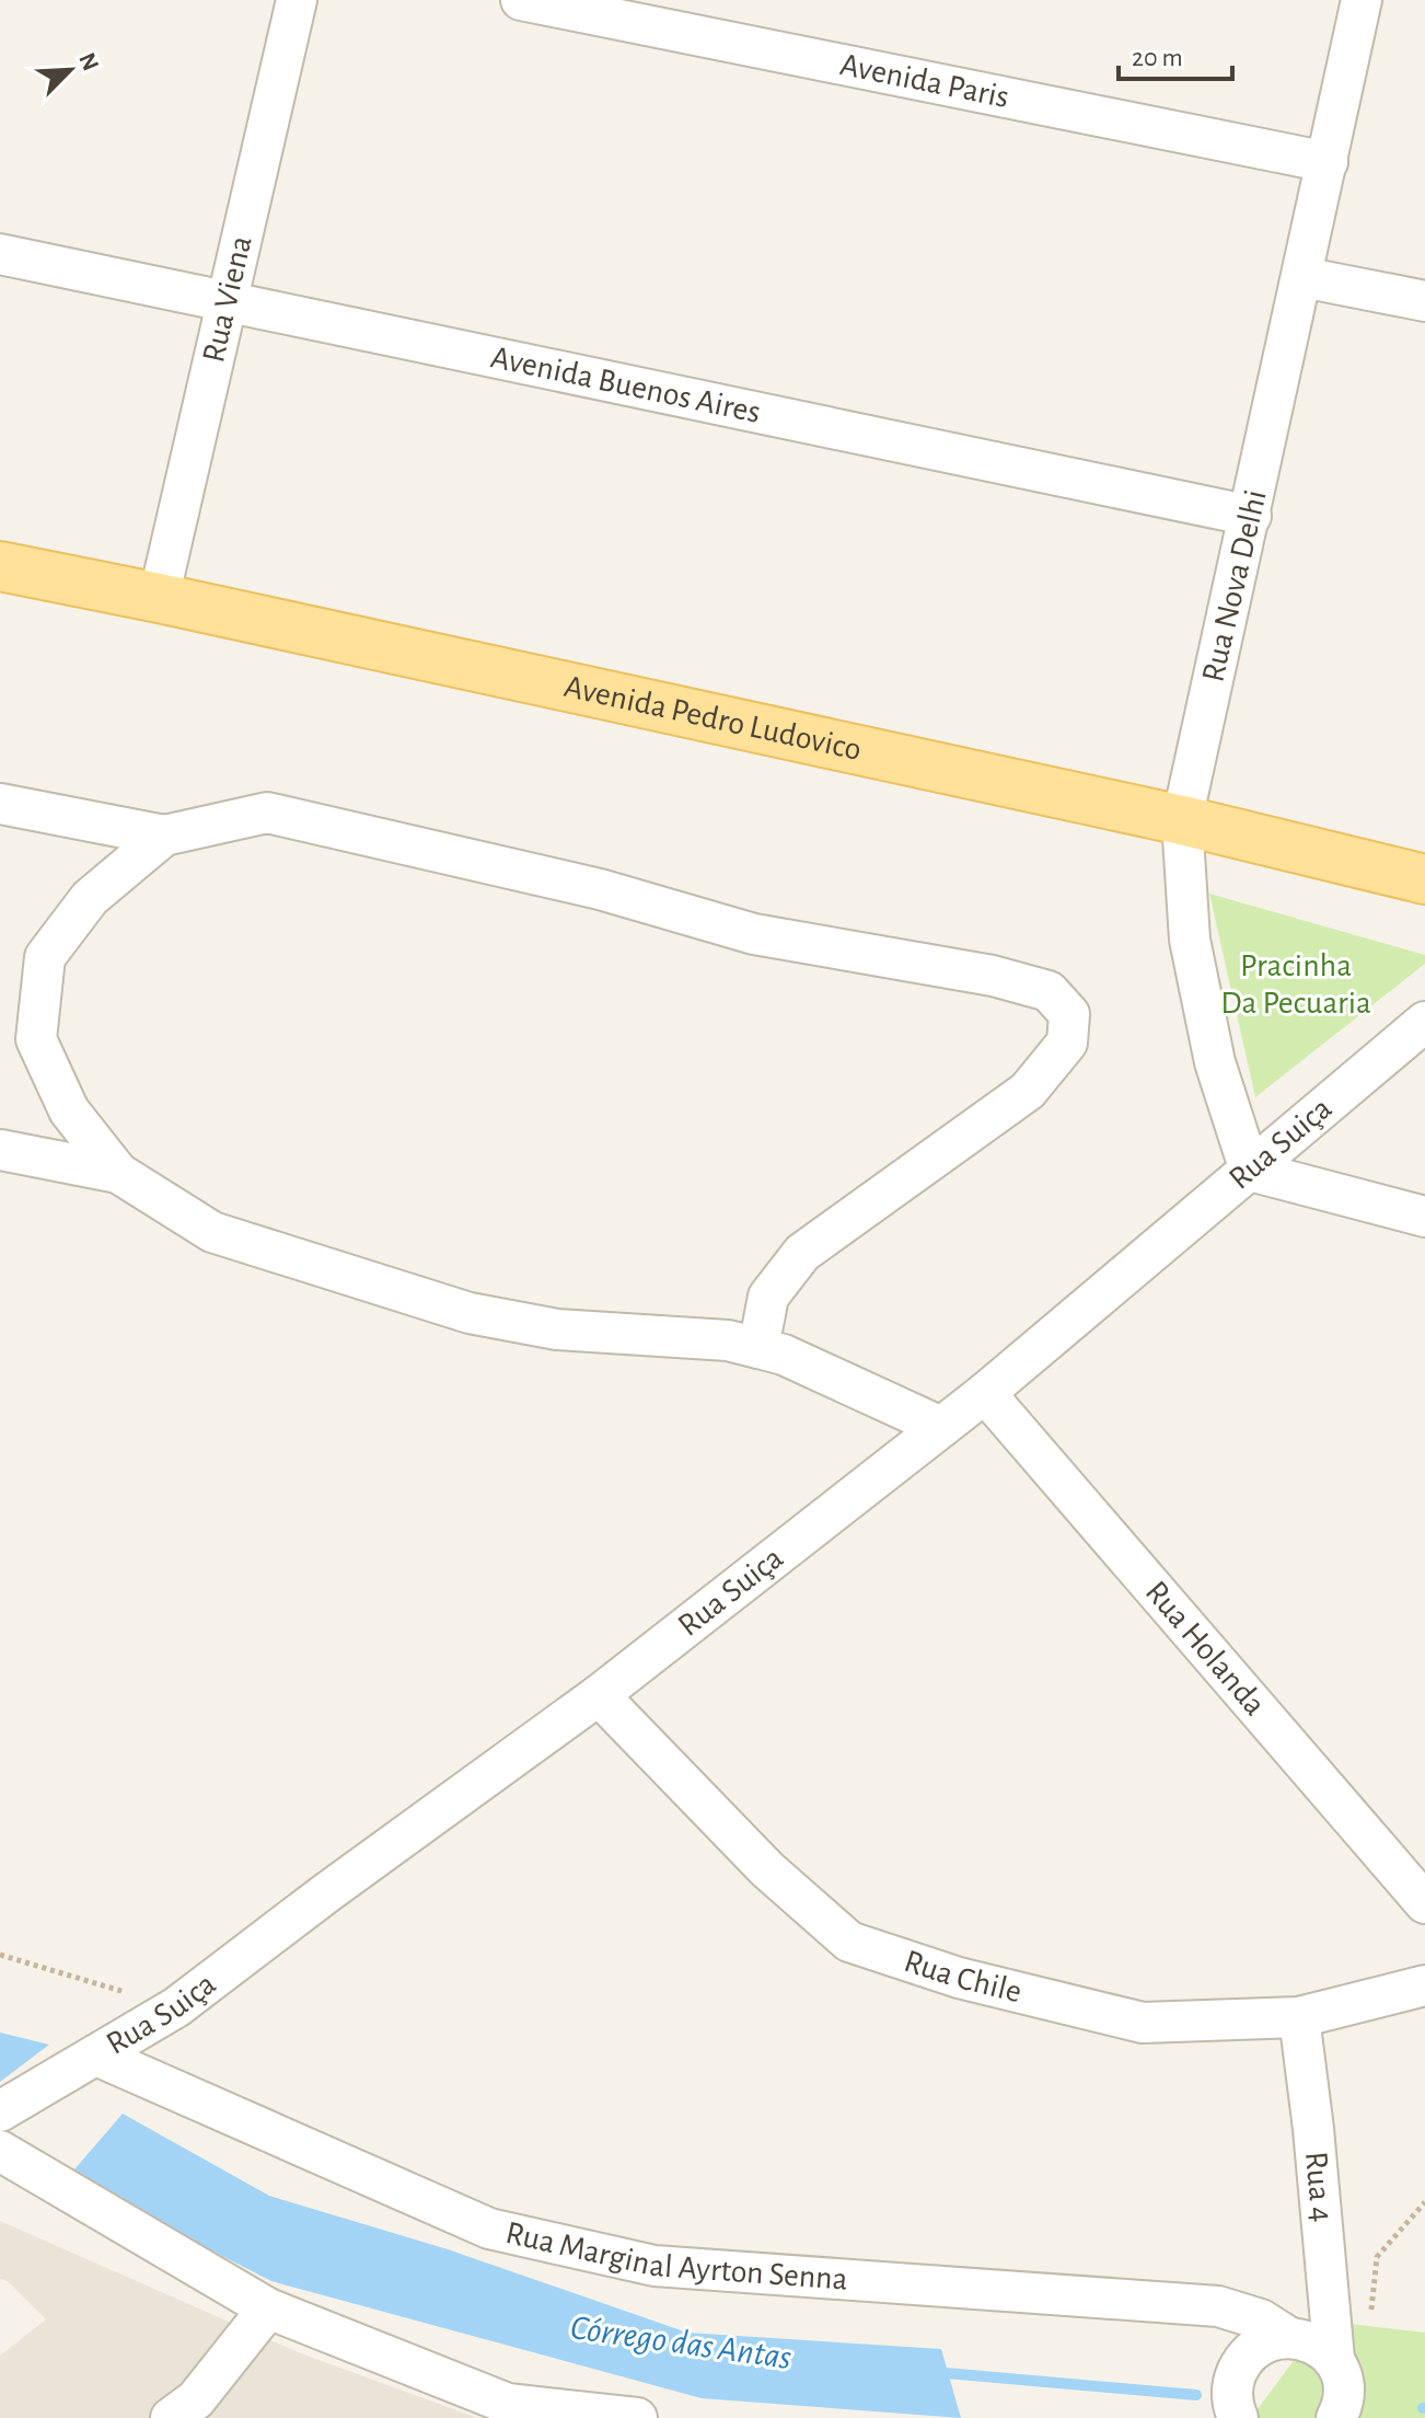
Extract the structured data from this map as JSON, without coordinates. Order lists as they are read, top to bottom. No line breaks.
{"streets":{"main road":["Avenida Pedro Ludovico"],"street":["Avenida Paris","Rua Viena","Avenida Buenos Aires","Rua Nova Delhi","Rua Suiça","Rua Holanda","Rua Chile","Rua 4","Rua Marginal Ayrton Senna"]},"crossings":[["Avenida Paris","Rua Nova Delhi"],["Rua Viena","Avenida Buenos Aires"],["Rua Viena","Avenida Pedro Ludovico"],["Avenida Buenos Aires","Rua Nova Delhi"],["Rua Nova Delhi","Avenida Pedro Ludovico"],["Rua Nova Delhi","Rua Suiça"],["Rua Suiça","Rua Holanda"],["Rua Suiça","Rua Chile"],["Rua Suiça","Rua Marginal Ayrton Senna"],["Rua Chile","Rua 4"],["Rua 4","Rua Marginal Ayrton Senna"]],"water":["Córrego das Antas"],"parks":["Pracinha Da Pecuaria"],"scale_bar":"20 m","north":"top right"}
